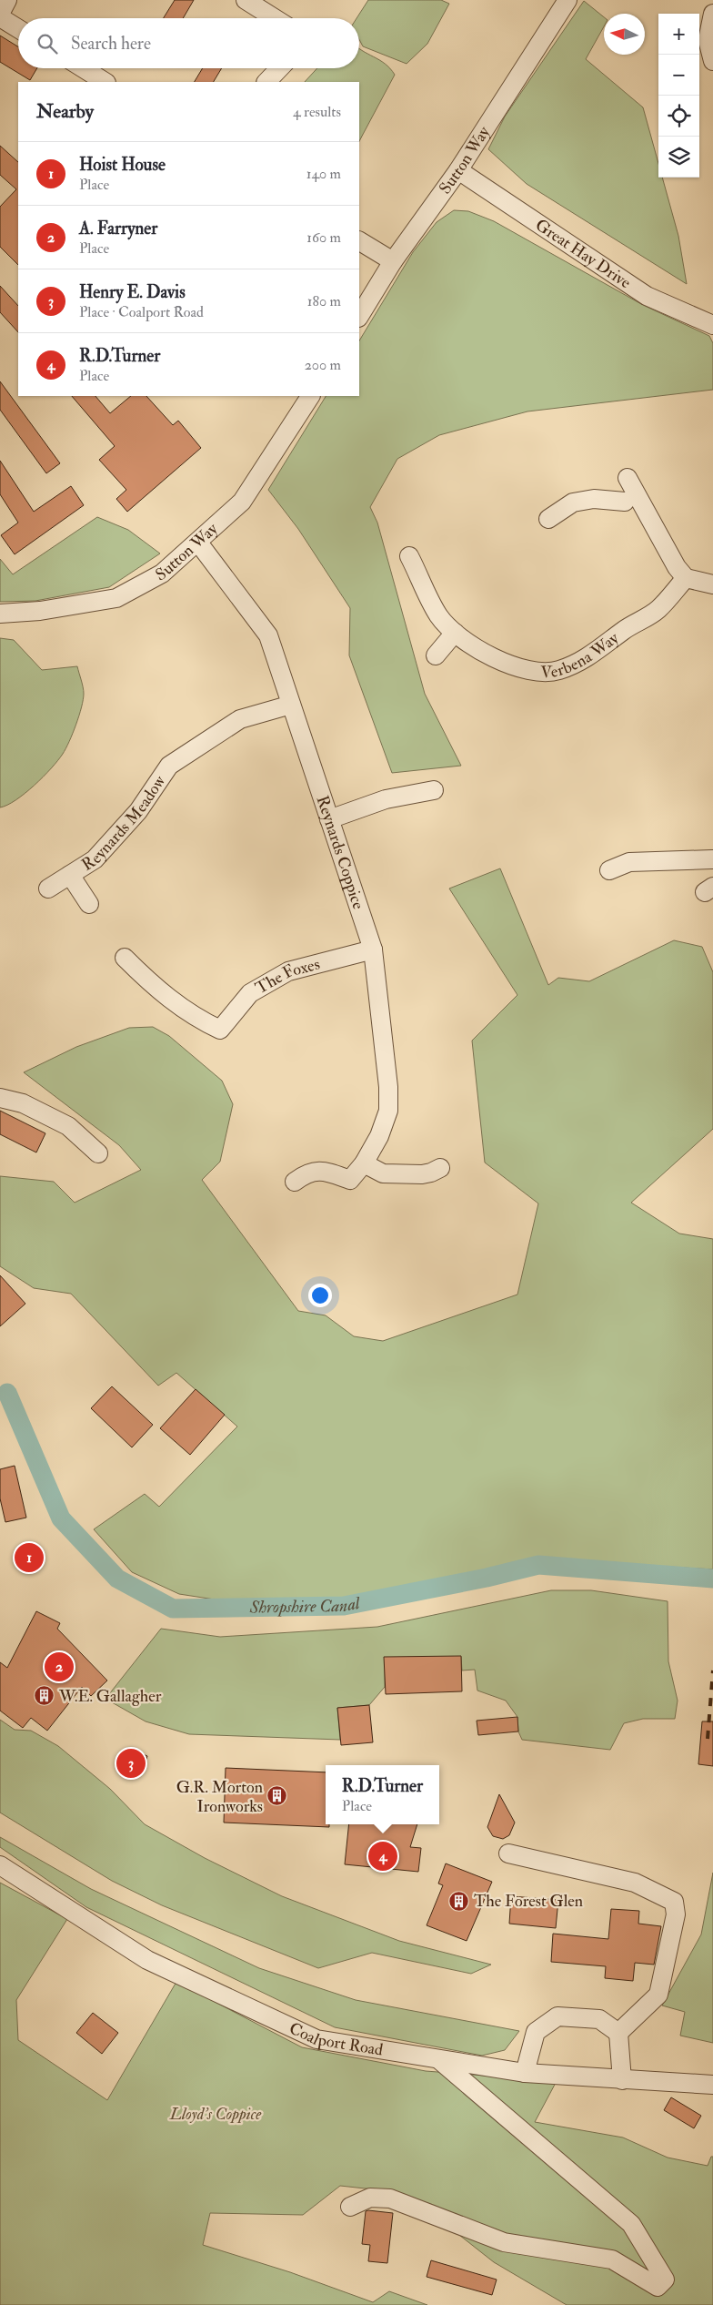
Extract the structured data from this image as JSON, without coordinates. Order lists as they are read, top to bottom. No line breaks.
{"streets":{"street":["Sutton Way","Great Hay Drive","Verbena Way","Reynards Meadow","Reynards Coppice","The Foxes","Coalport Road"]},"crossings":[["Sutton Way","Great Hay Drive"],["Sutton Way","Reynards Coppice"],["Reynards Meadow","Reynards Coppice"],["Reynards Coppice","The Foxes"]],"water":["Shropshire Canal"],"parks":["Lloyd's Coppice"],"places":{"building":["W.E. Gallagher","G.R. Morton Ironworks","The Forest Glen"]},"north":"left","page":{"map_buttons":["+","−"],"search":"Search here","heading":["Nearby","4 results"],"list":[{"mark":"1","name":"Hoist House","note":"Place","value":"140 m"},{"mark":"2","name":"A. Farryner","note":"Place","value":"160 m"},{"mark":"3","name":"Henry E. Davis","note":"Place · Coalport Road","value":"180 m"},{"mark":"4","name":"R.D.Turner","note":"Place","value":"200 m"}],"pins":["1","2","3","4"],"popup":["R.D.Turner","Place"]}}
